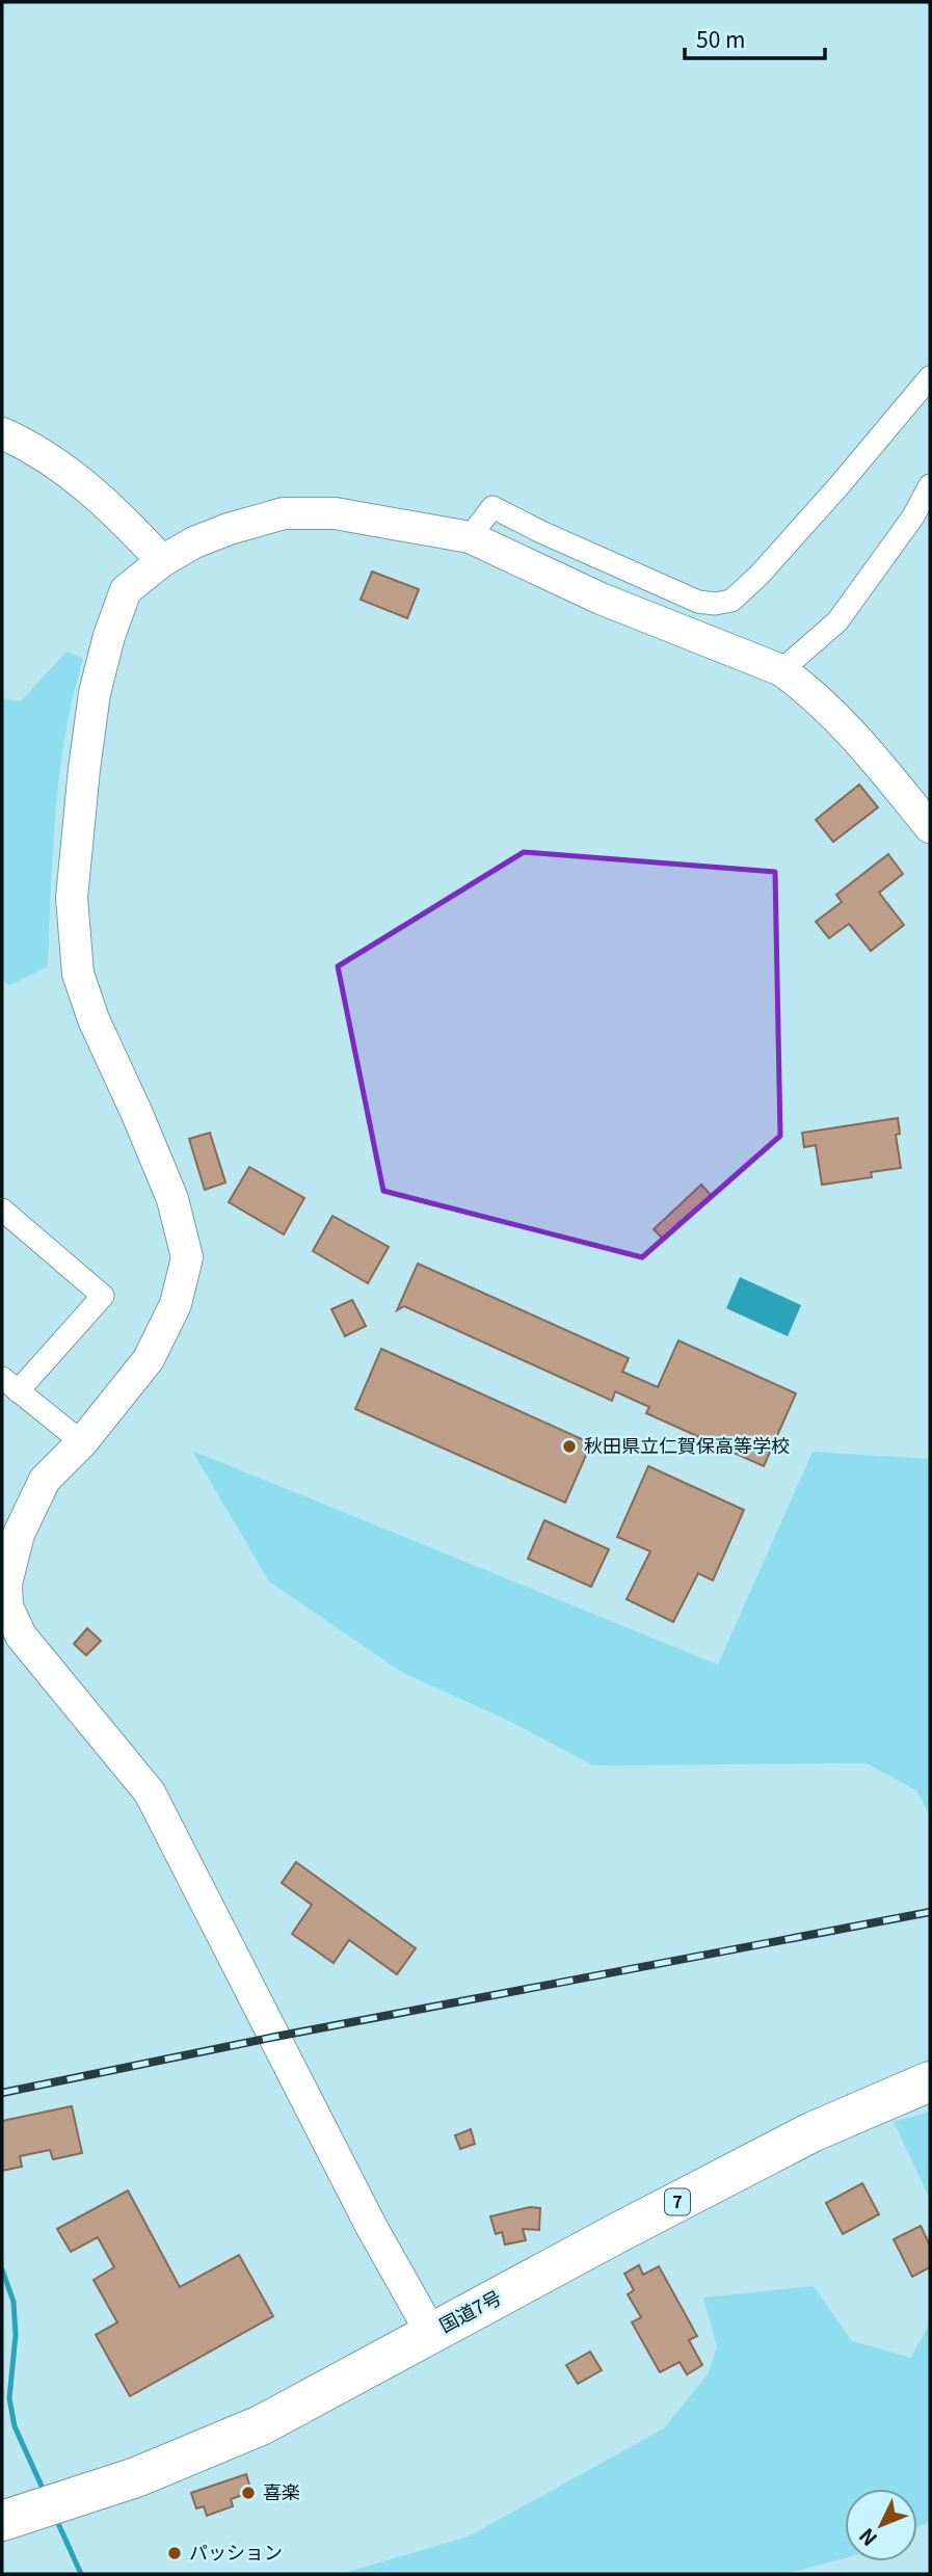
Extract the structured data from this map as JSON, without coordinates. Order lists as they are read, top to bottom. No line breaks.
{"streets":{"highway":["7","国道7号"]},"places":["秋田県立仁賀保高等学校","喜楽","パッション"],"scale_bar":"50 m","north":"bottom left"}
